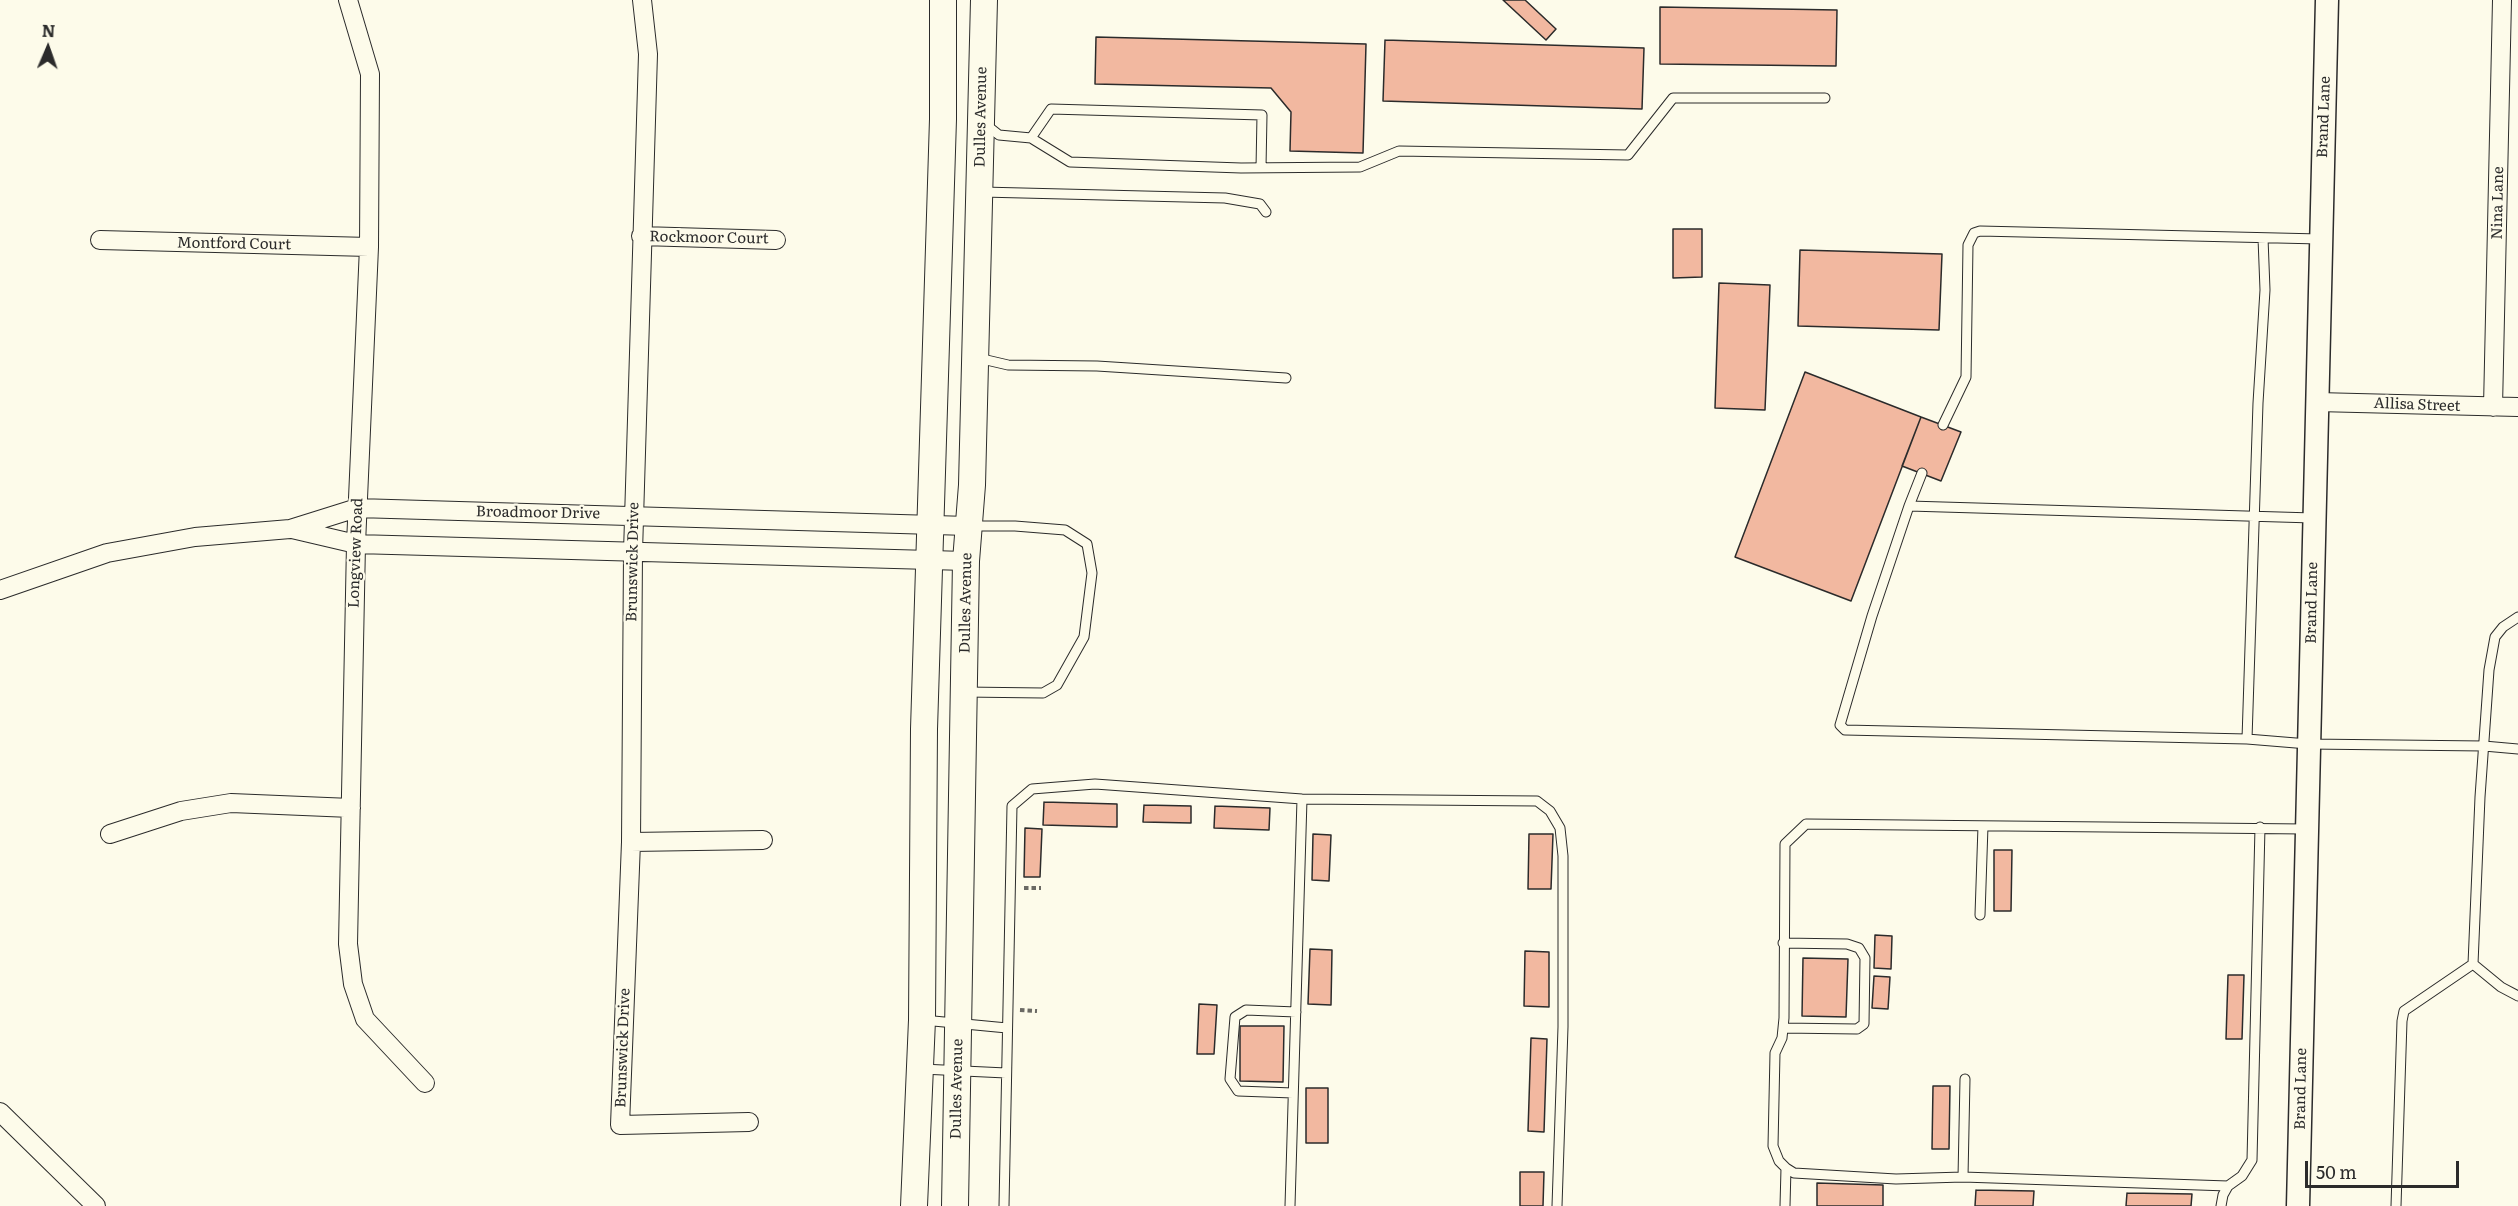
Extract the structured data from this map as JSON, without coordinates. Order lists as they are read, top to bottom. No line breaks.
{"streets":{"main road":["Dulles Avenue"],"street":["Brand Lane","Nina Lane","Rockmoor Court","Montford Court","Allisa Street","Broadmoor Drive","Longview Road","Brunswick Drive"]},"crossings":[["Dulles Avenue","Broadmoor Drive"],["Brand Lane","Allisa Street"],["Nina Lane","Allisa Street"],["Rockmoor Court","Brunswick Drive"],["Montford Court","Longview Road"],["Broadmoor Drive","Longview Road"],["Broadmoor Drive","Brunswick Drive"]],"scale_bar":"50 m","north":"top"}
